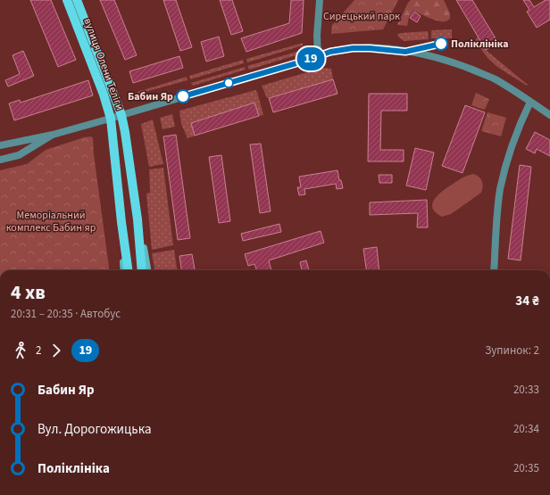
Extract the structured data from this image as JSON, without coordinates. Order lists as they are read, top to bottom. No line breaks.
{"streets":{"main road":["вулиця Олени Теліги"]},"parks":["Сирецький парк","Меморіальний комплекс Бабин яр"],"places":["Поліклініка","Бабин Яр"],"lines":["bus line 19"],"page":{"on_map":"19","heading":["4 хв","20:31 – 20:35 · Автобус","34 ₴"],"legs":["2","19","Зупинок: 2"],"list":[{"name":"Бабин Яр","value":"20:33"},{"name":"Вул. Дорогожицька","value":"20:34"},{"name":"Поліклініка","value":"20:35"}]}}
